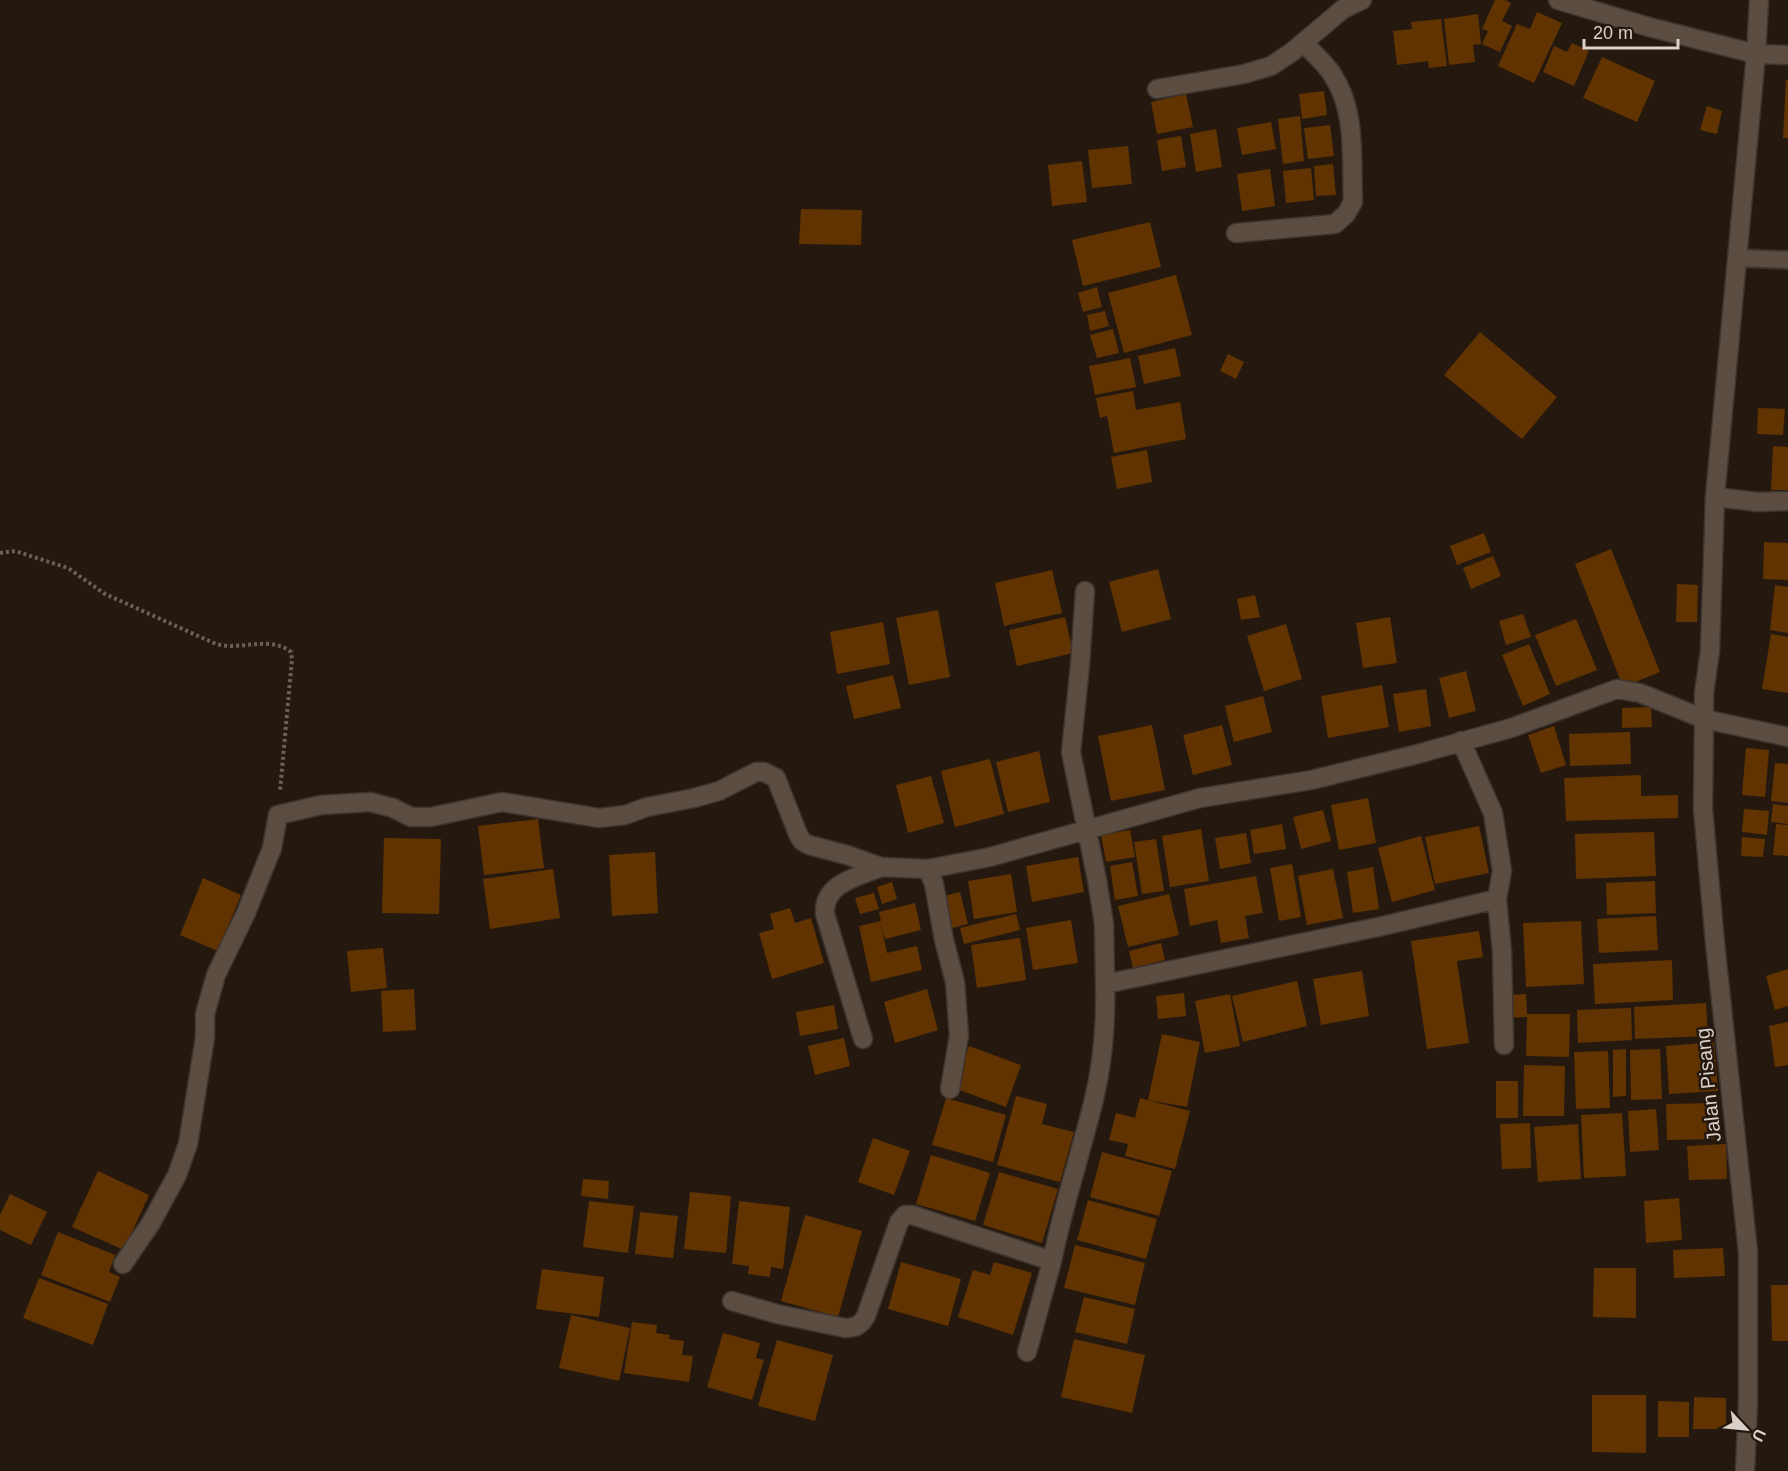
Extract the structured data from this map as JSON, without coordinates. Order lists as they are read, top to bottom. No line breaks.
{"streets":{"street":["Jalan Pisang"]},"scale_bar":"20 m","north":"bottom right"}
